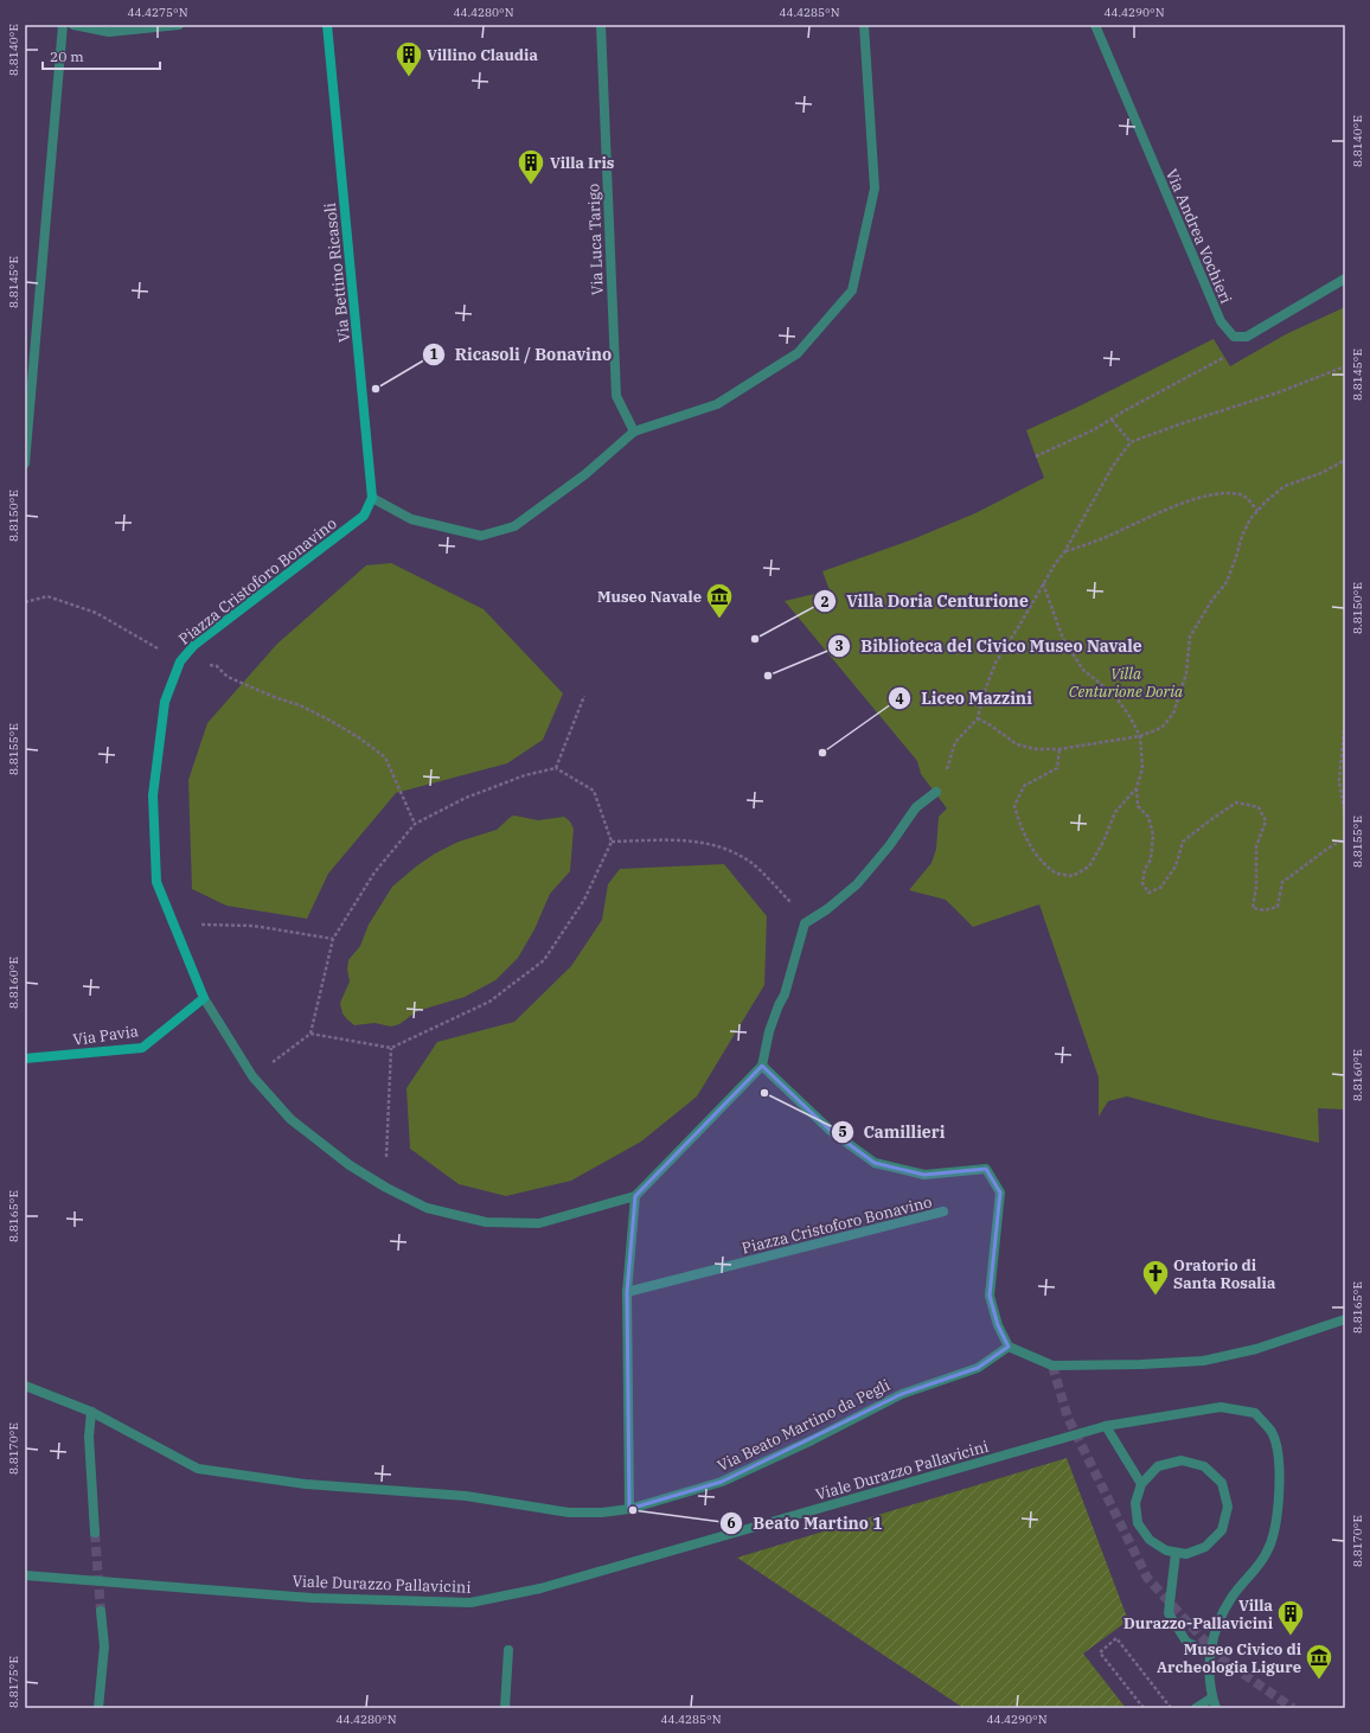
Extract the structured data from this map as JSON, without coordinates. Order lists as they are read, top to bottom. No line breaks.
{"streets":{"street":["Via Andrea Vochieri","Via Luca Tarigo","Via Bettino Ricasoli","Piazza Cristoforo Bonavino","Via Pavia","Via Beato Martino da Pegli","Viale Durazzo Pallavicini"]},"crossings":[["Via Bettino Ricasoli","Piazza Cristoforo Bonavino"],["Piazza Cristoforo Bonavino","Via Pavia"]],"parks":["Villa Centurione Doria"],"places":{"building":["Villino Claudia","Villa Iris","Villa Durazzo-Pallavicini"],"other":["Ricasoli / Bonavino","Villa Doria Centurione","Biblioteca del Civico Museo Navale","Liceo Mazzini","Camillieri","Beato Martino 1"],"museum":["Museo Navale","Museo Civico di Archeologia Ligure"],"church":["Oratorio di Santa Rosalia"]},"scale_bar":"20 m","coordinates":["44.4275°N","44.4280°N","44.4285°N","44.4290°N","8.8140°E","8.8145°E","8.8150°E","8.8155°E","8.8160°E","8.8165°E","8.8170°E","8.8175°E"]}
